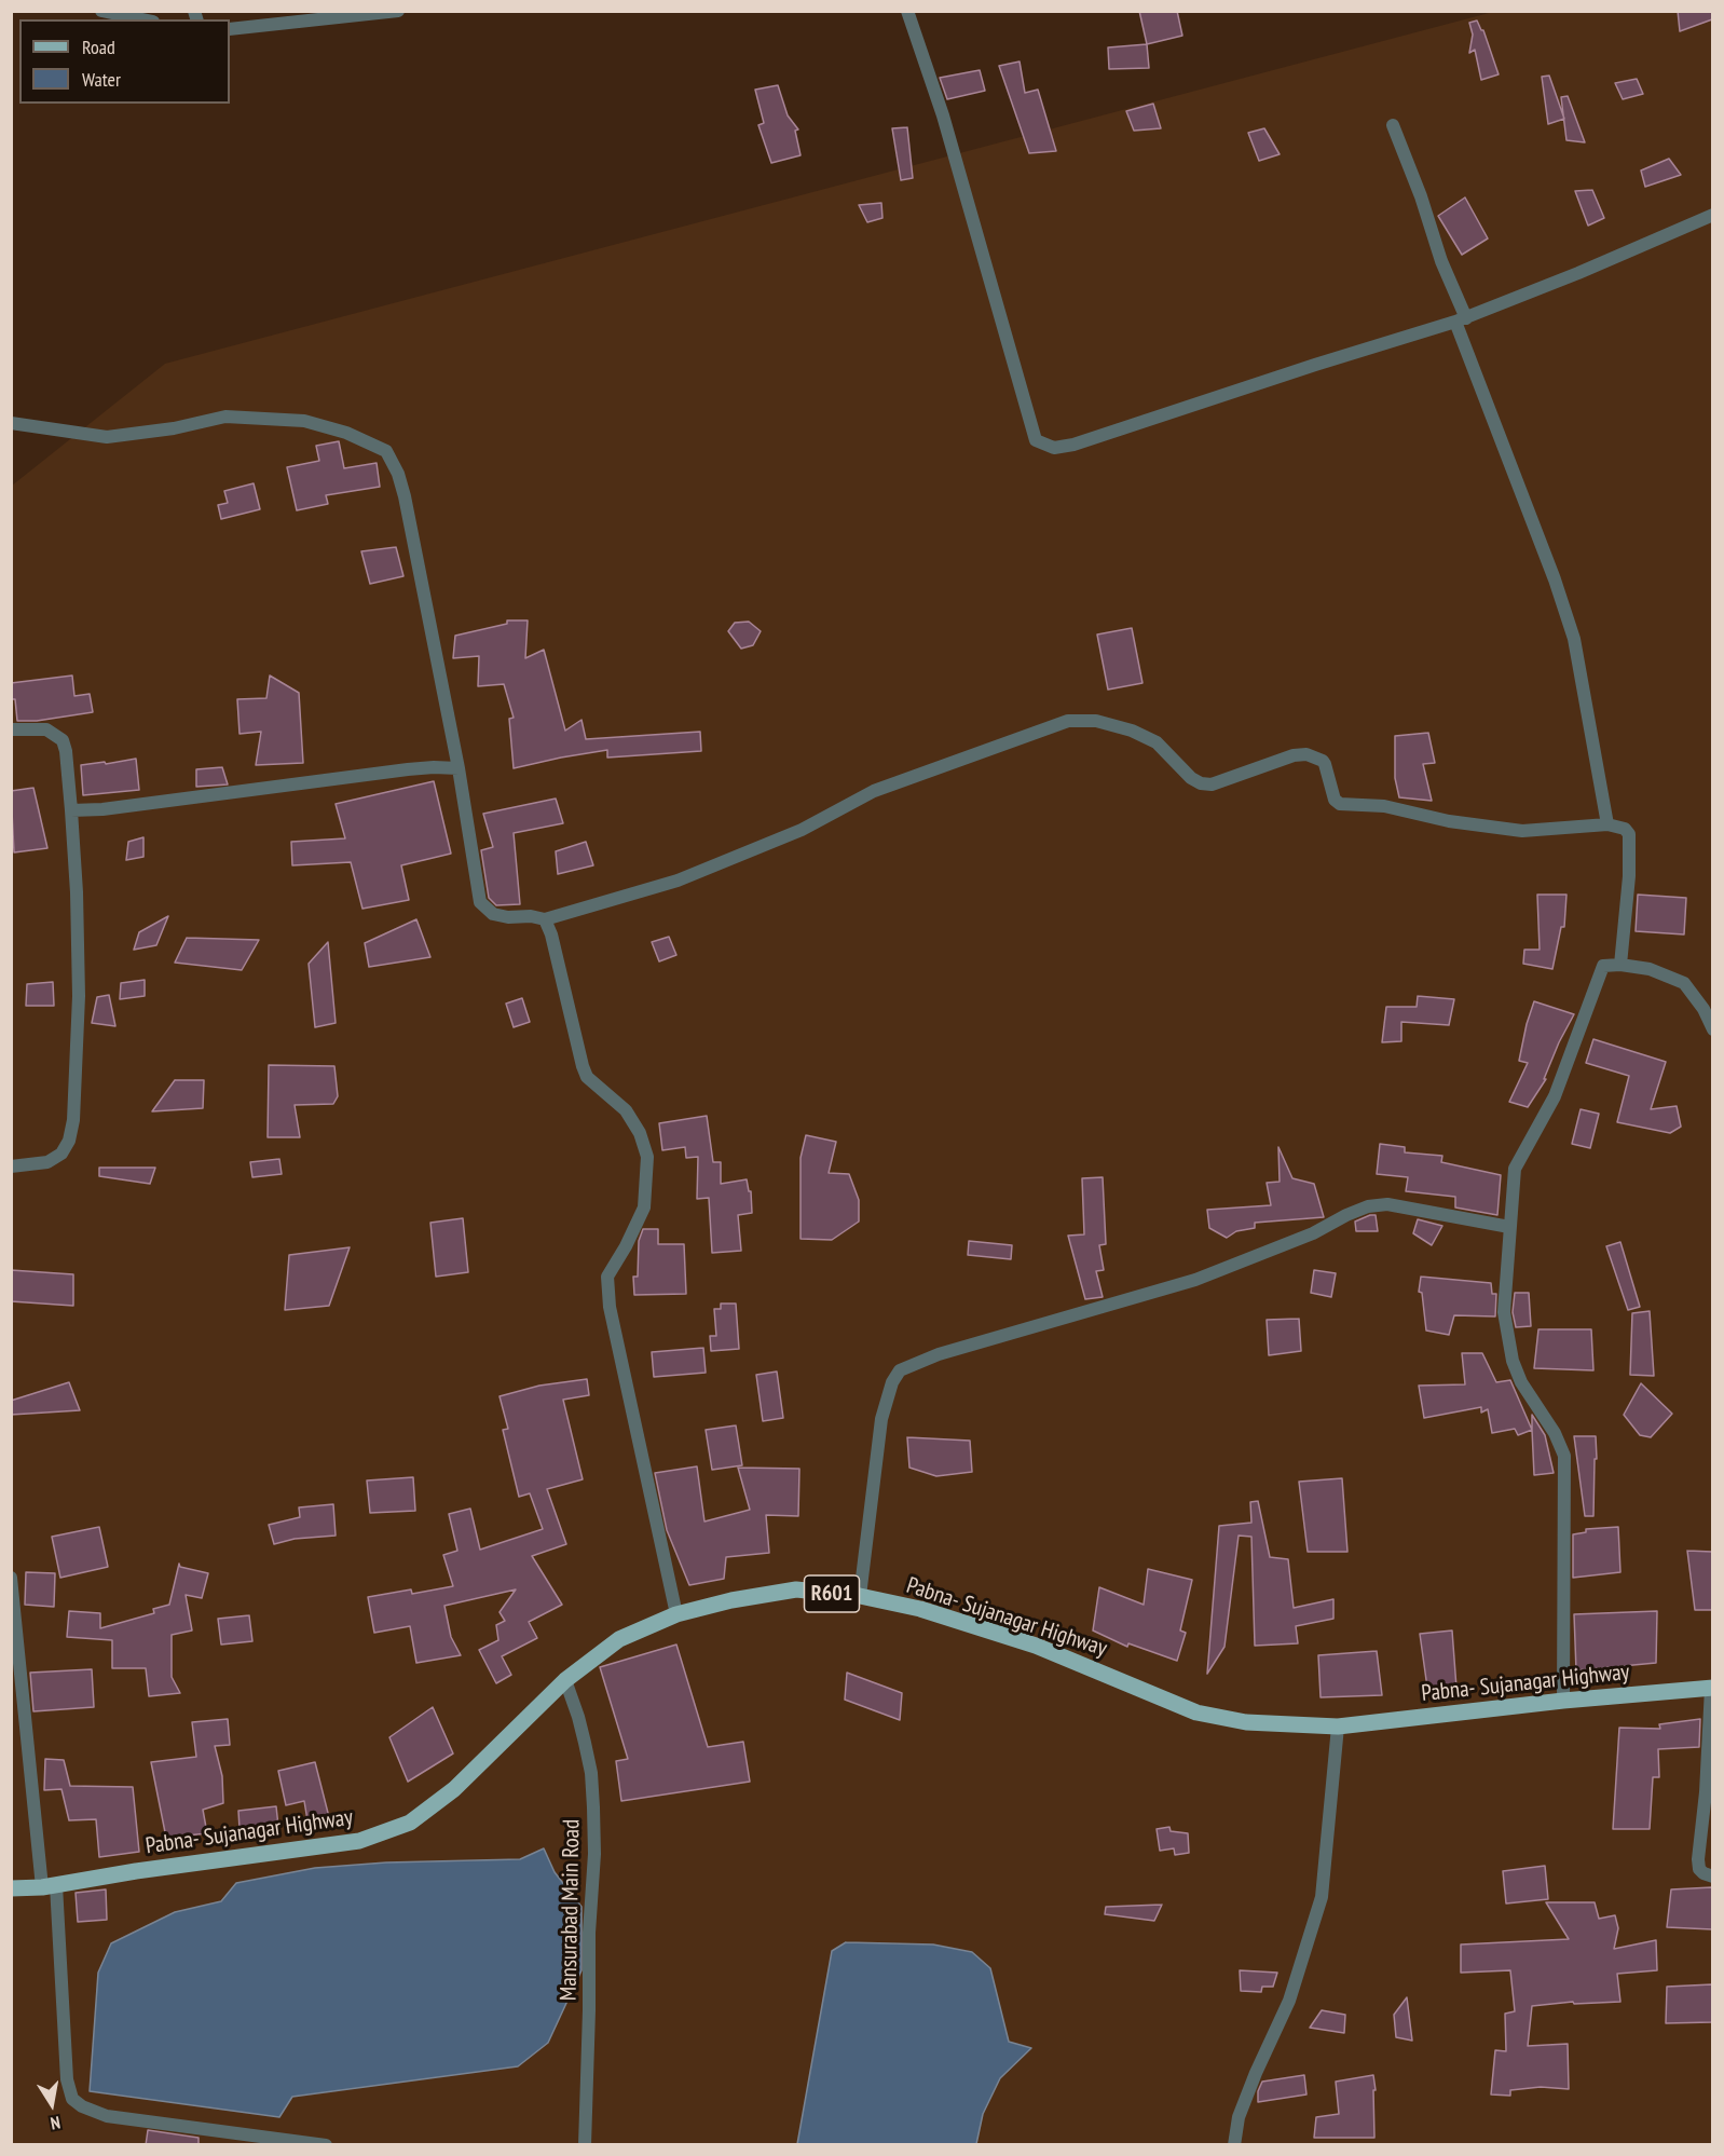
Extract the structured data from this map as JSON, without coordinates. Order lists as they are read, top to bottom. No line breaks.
{"streets":{"main road":["R601","Pabna- Sujanagar Highway"],"street":["Mansurabad Main Road"]},"crossings":[["Pabna- Sujanagar Highway","Mansurabad Main Road"]],"legend":["Road","Water"],"north":"bottom"}
